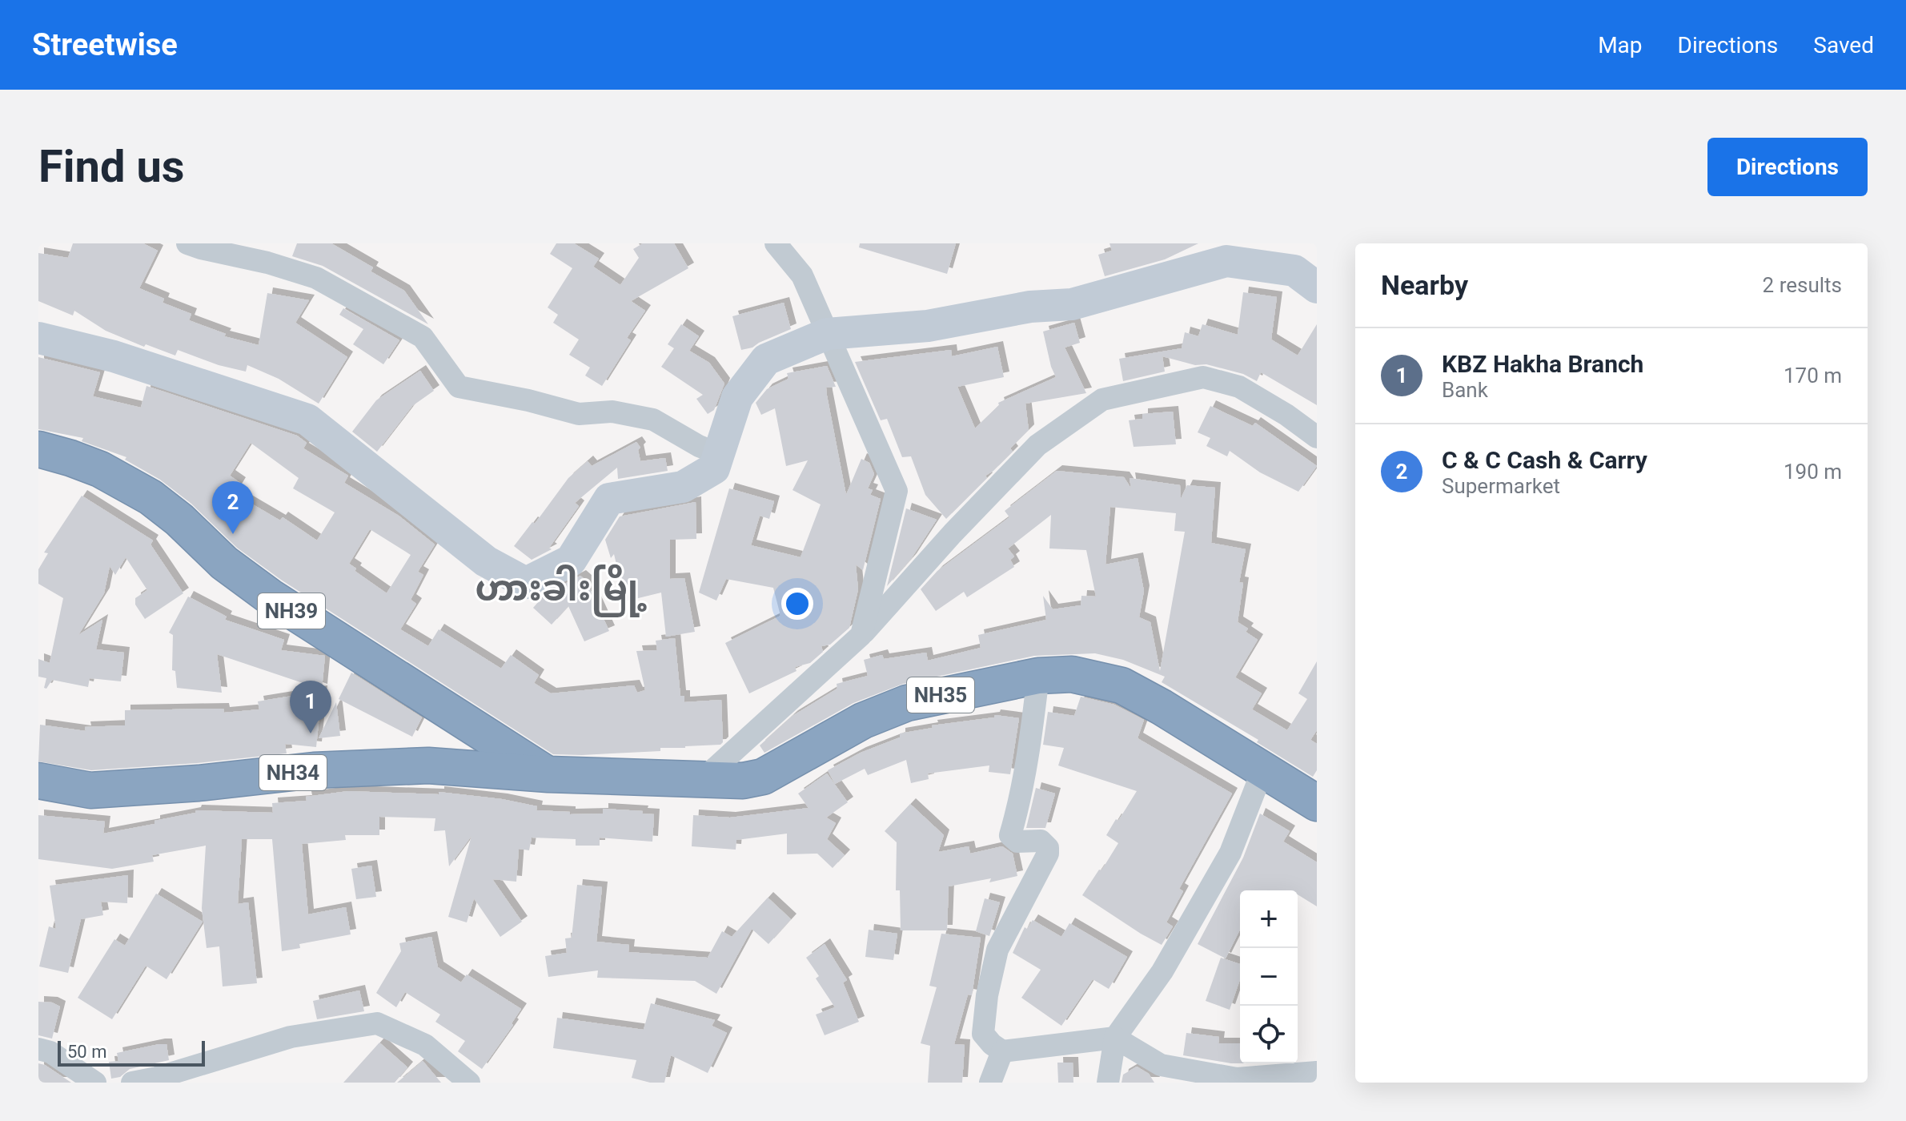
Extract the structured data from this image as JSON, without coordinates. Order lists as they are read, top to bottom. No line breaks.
{"streets":{"highway":["NH39","NH35","NH34"]},"crossings":[["NH39","NH35"],["NH39","NH34"],["NH35","NH34"]],"districts":["ဟားခါးမြို့"],"scale_bar":"50 m","page":{"header":"Streetwise","nav":["Map","Directions","Saved"],"buttons":"Directions","title":"Find us","heading":["Nearby","2 results"],"list":[{"mark":"1","name":"KBZ Hakha Branch","note":"Bank","value":"170 m"},{"mark":"2","name":"C & C Cash & Carry","note":"Supermarket","value":"190 m"}],"pins":["2","1"],"map_buttons":["+","−"],"scale":"50 m"}}
